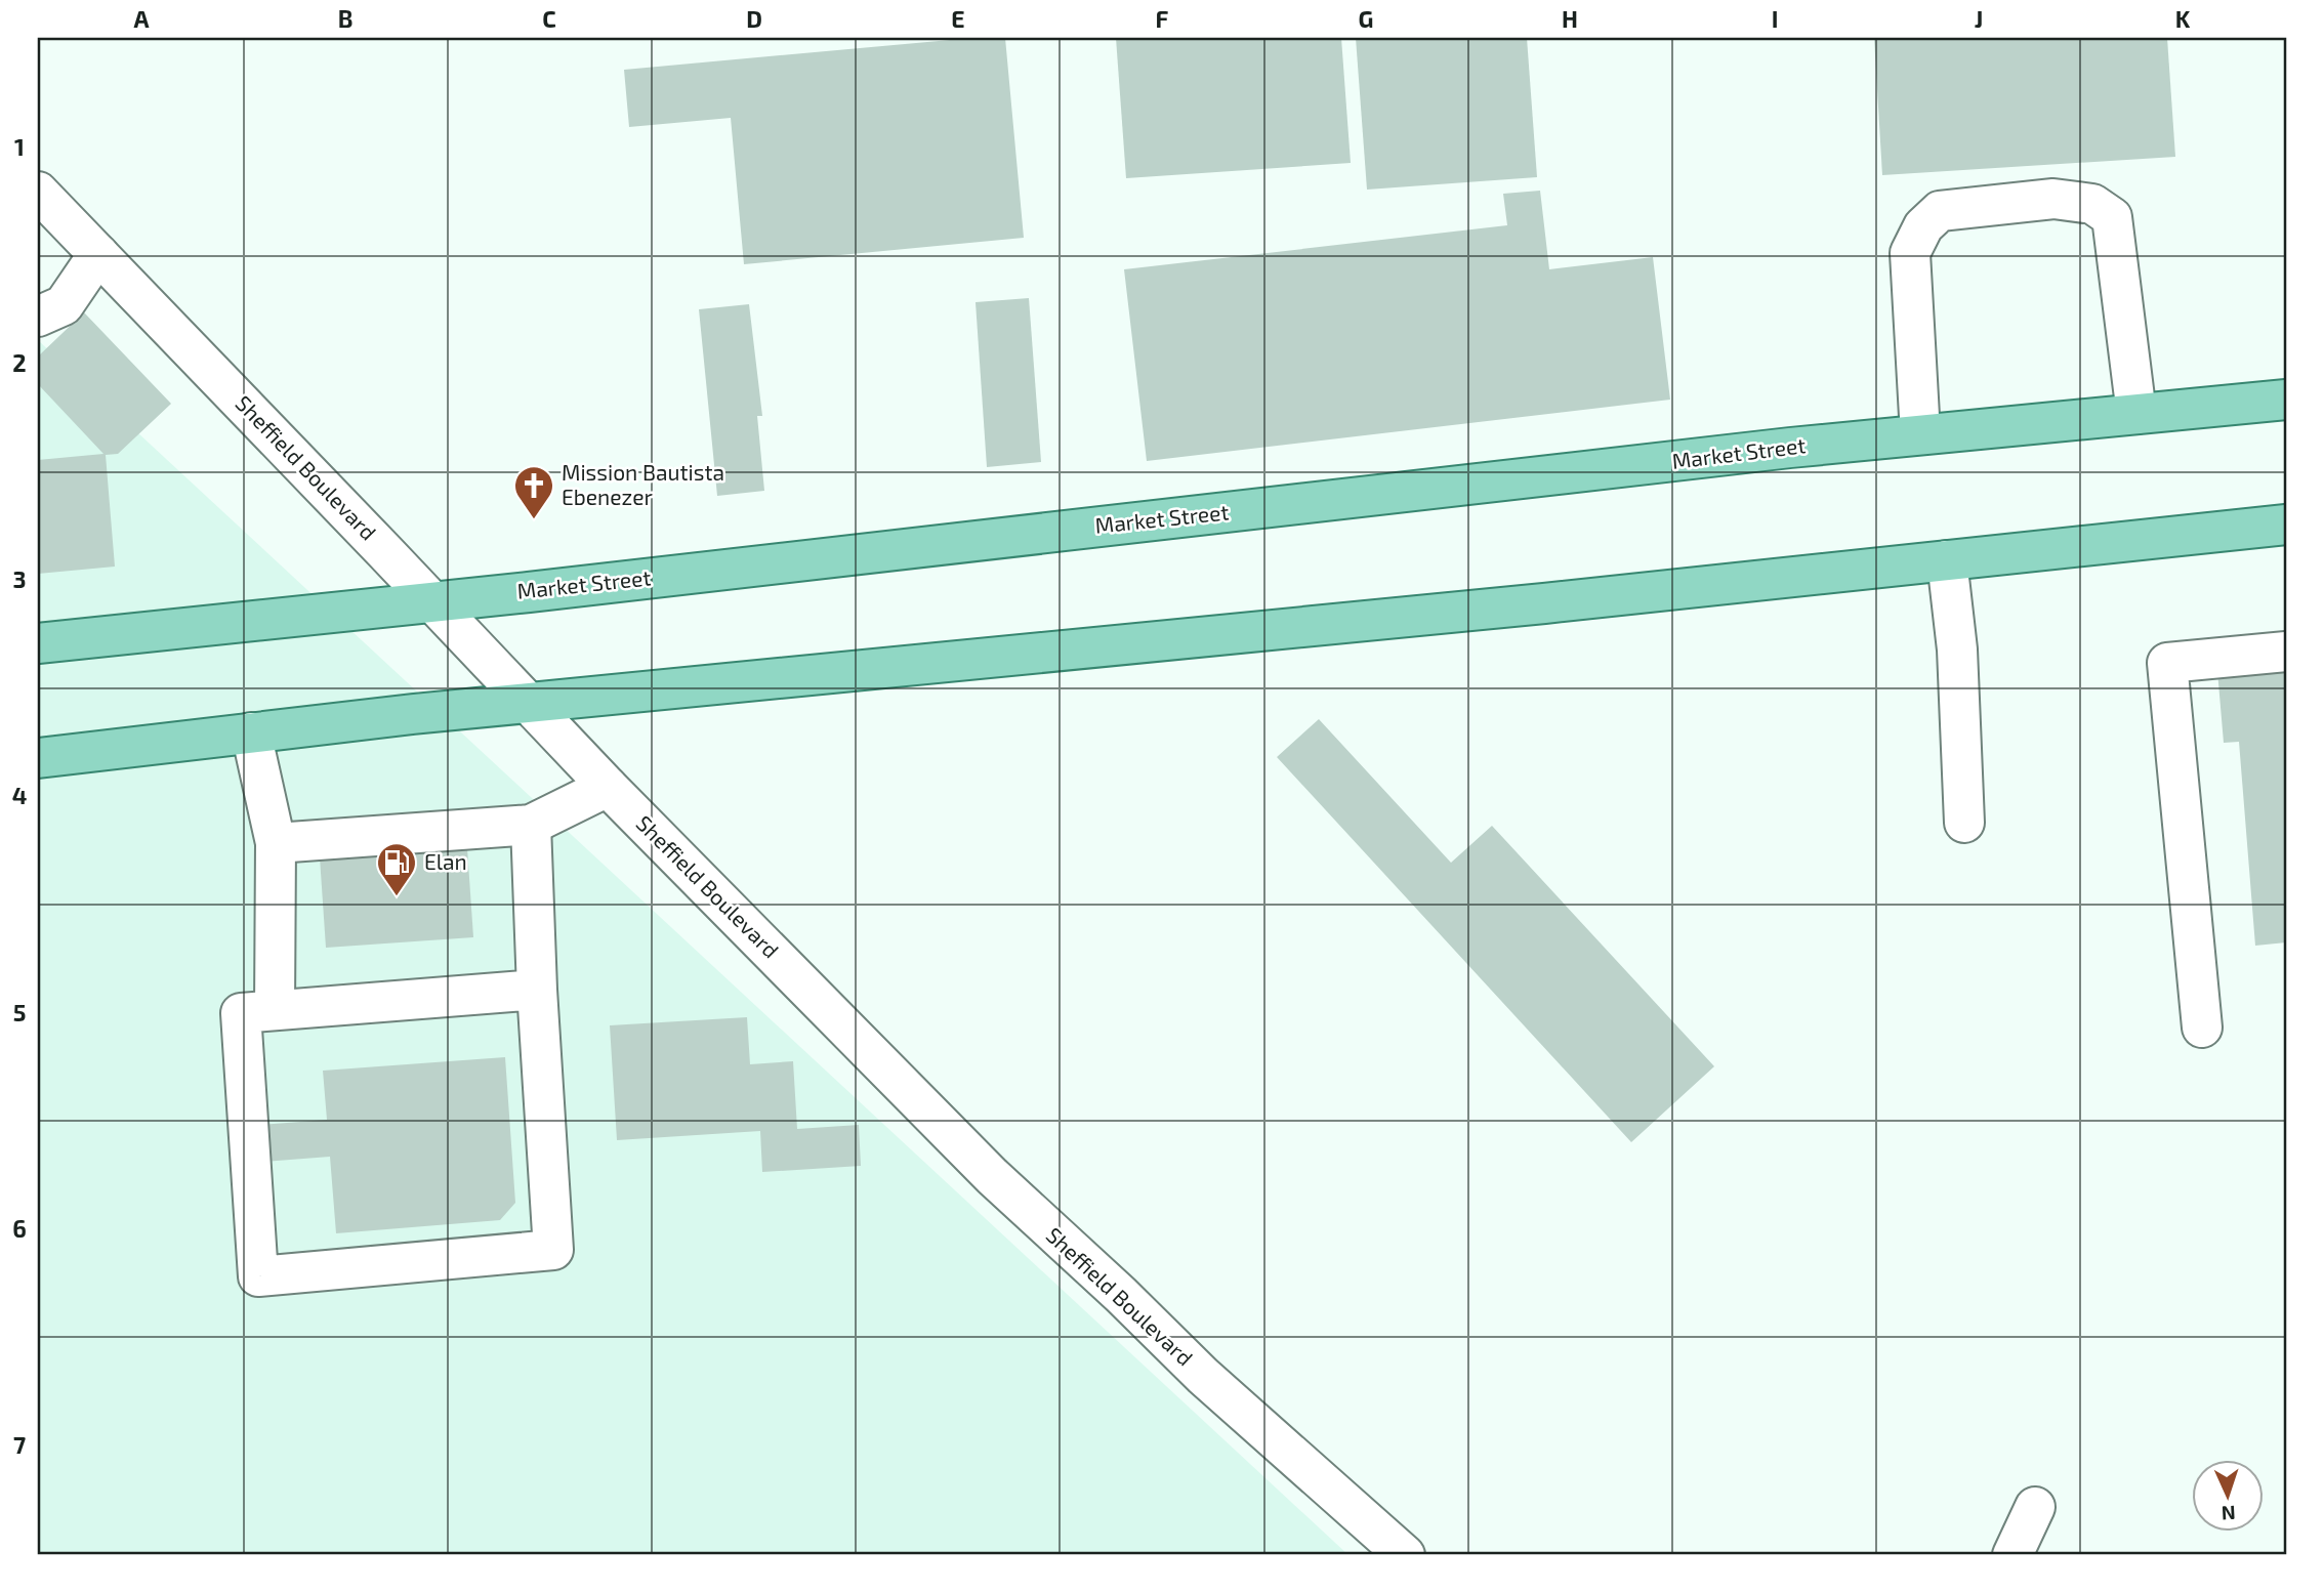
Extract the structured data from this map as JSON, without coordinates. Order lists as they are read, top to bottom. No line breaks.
{"streets":{"main road":["Market Street"],"street":["Sheffield Boulevard"]},"crossings":[["Market Street","Sheffield Boulevard"]],"places":{"church":["Mission Bautista Ebenezer"],"fuel station":["Elan"]},"north":"bottom","grid":{"columns":["A","B","C","D","E","F","G","H","I","J","K"],"rows":["1","2","3","4","5","6","7"]}}
